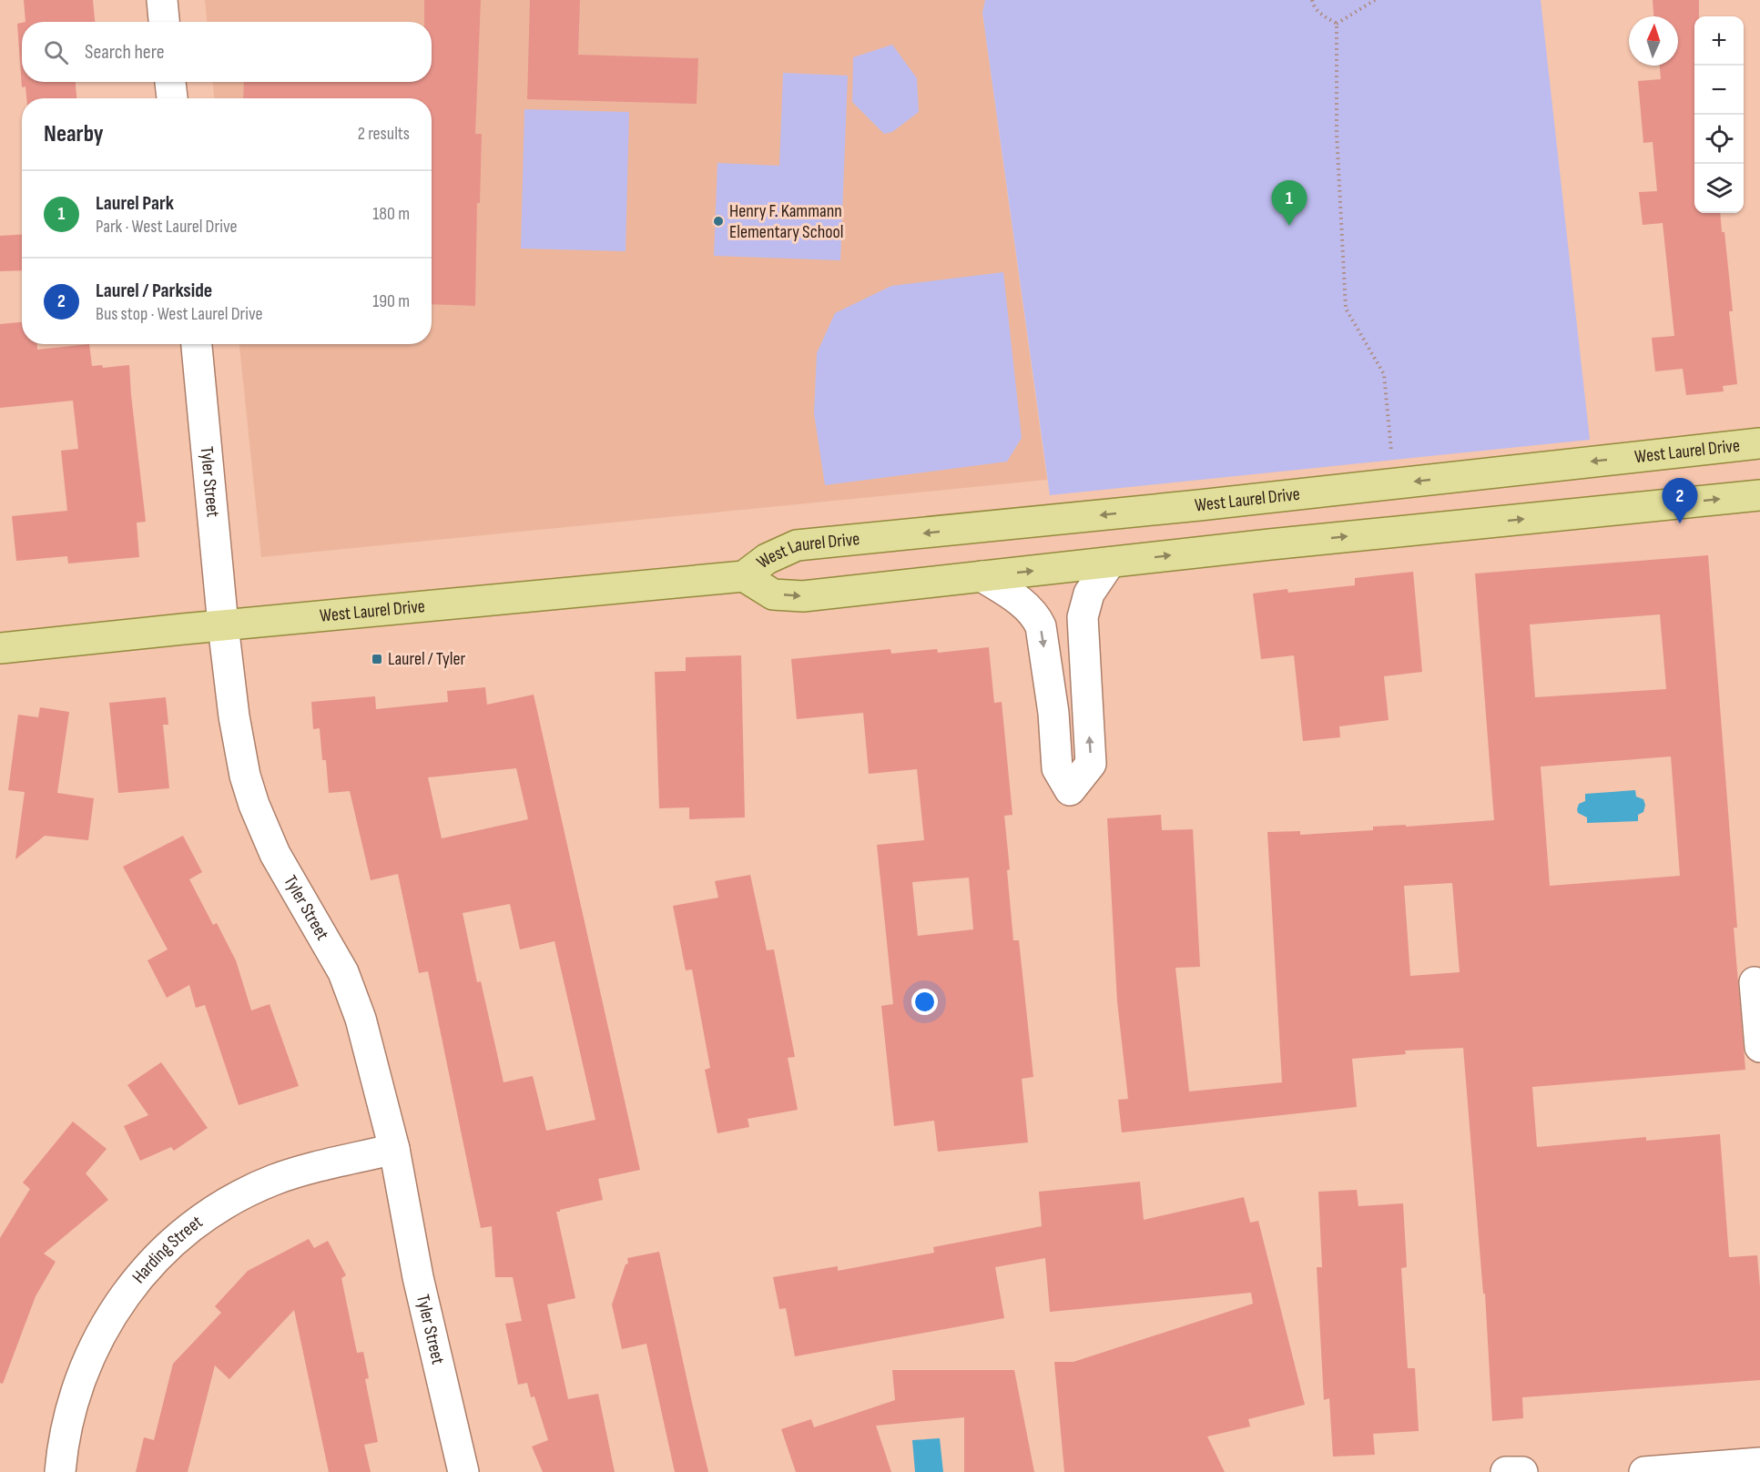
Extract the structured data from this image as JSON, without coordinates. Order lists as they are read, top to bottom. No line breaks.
{"streets":{"main road":["West Laurel Drive"],"street":["Tyler Street","Harding Street"]},"crossings":[["West Laurel Drive","Tyler Street"],["Tyler Street","Harding Street"]],"places":{"other":["Henry F. Kammann Elementary School"],"transit":["Laurel / Tyler"]},"north":"top","page":{"map_buttons":["+","−"],"search":"Search here","heading":["Nearby","2 results"],"list":[{"mark":"1","name":"Laurel Park","note":"Park · West Laurel Drive","value":"180 m"},{"mark":"2","name":"Laurel / Parkside","note":"Bus stop · West Laurel Drive","value":"190 m"}],"pins":["1","2"]}}
